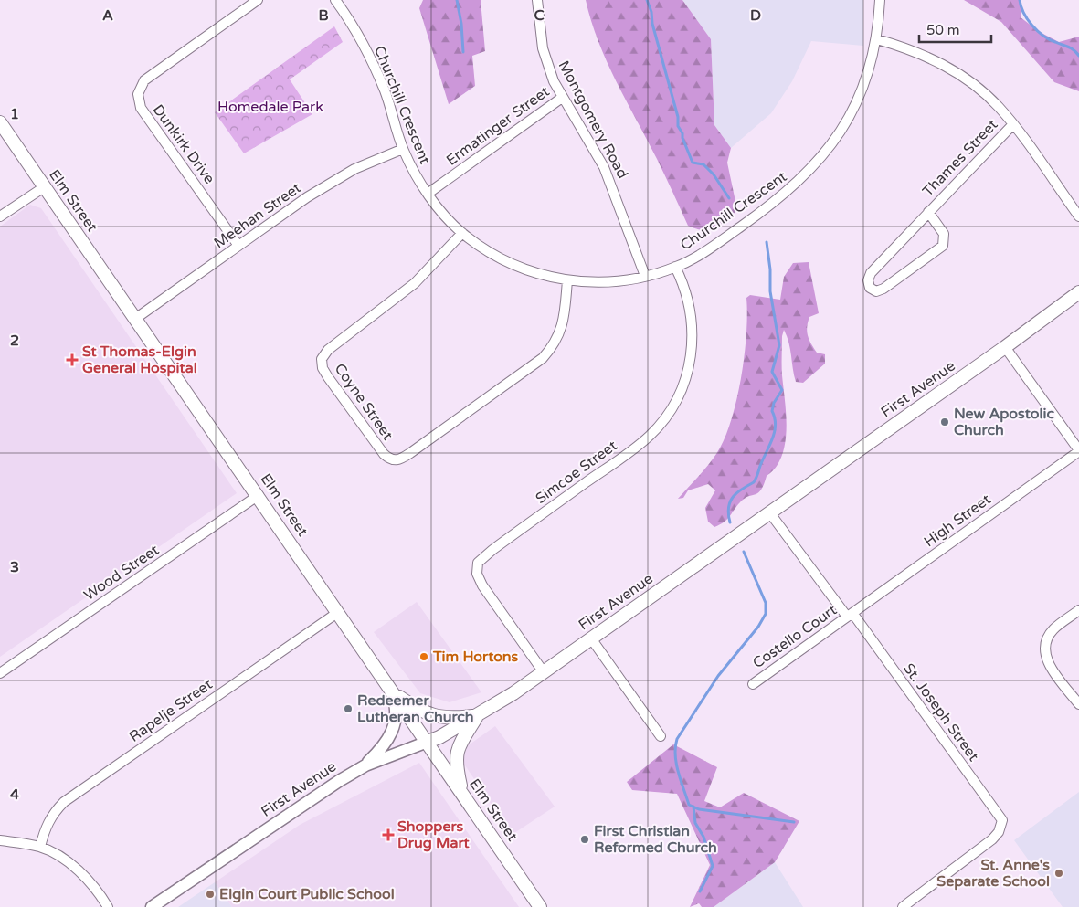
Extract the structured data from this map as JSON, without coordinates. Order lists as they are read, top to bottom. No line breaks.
{"streets":{"main road":["Elm Street","First Avenue"],"street":["Churchill Crescent","Montgomery Road","Ermatinger Street","Dunkirk Drive","Thames Street","Meehan Street","Coyne Street","Simcoe Street","High Street","Wood Street","Costello Court","Rapelje Street","St. Joseph Street"]},"crossings":[["Churchill Crescent","Montgomery Road"],["Churchill Crescent","Ermatinger Street"],["Churchill Crescent","Meehan Street"],["Churchill Crescent","Coyne Street"],["Churchill Crescent","Simcoe Street"],["Montgomery Road","Ermatinger Street"],["Dunkirk Drive","Meehan Street"],["Elm Street","Meehan Street"],["Elm Street","First Avenue"],["Elm Street","Wood Street"],["Elm Street","Rapelje Street"],["First Avenue","Simcoe Street"],["First Avenue","St. Joseph Street"],["High Street","Costello Court"],["High Street","St. Joseph Street"],["Costello Court","St. Joseph Street"]],"parks":["Homedale Park"],"places":{"health":["St Thomas-Elgin General Hospital","Shoppers Drug Mart"],"other":["New Apostolic Church","Tim Hortons","Redeemer Lutheran Church","First Christian Reformed Church","St. Anne's Separate School","Elgin Court Public School"]},"scale_bar":"50 m","grid":{"columns":["A","B","C","D"],"rows":["1","2","3","4"]}}
